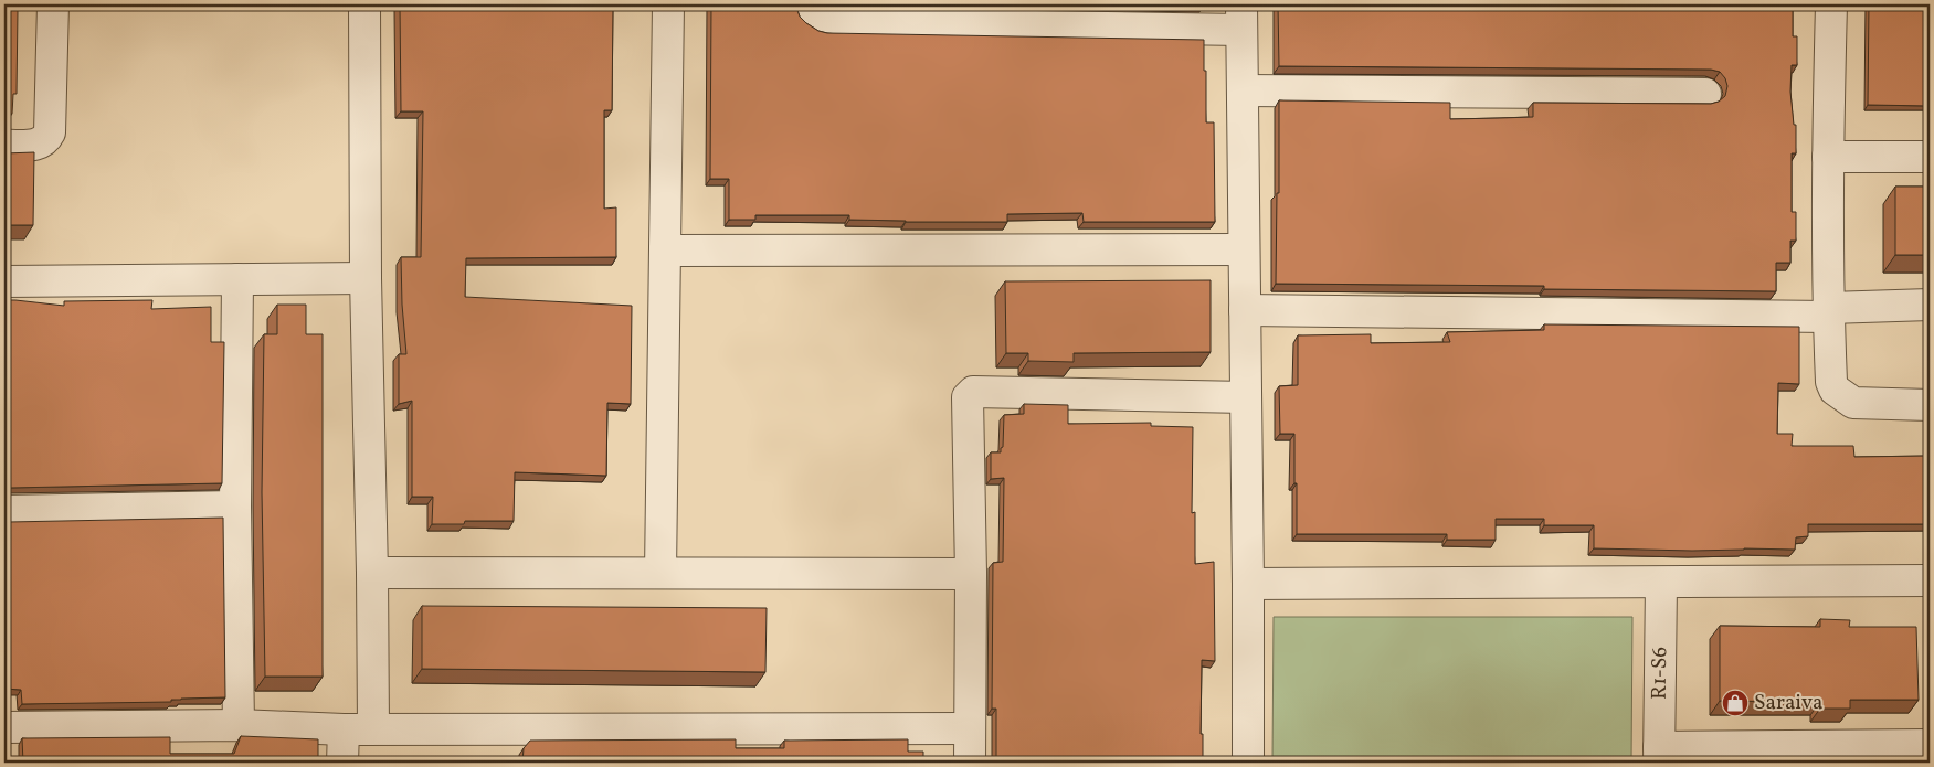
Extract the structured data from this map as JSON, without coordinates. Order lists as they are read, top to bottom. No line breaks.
{"streets":{"street":["R1-S6"]},"places":{"shop":["Saraiva"]}}
